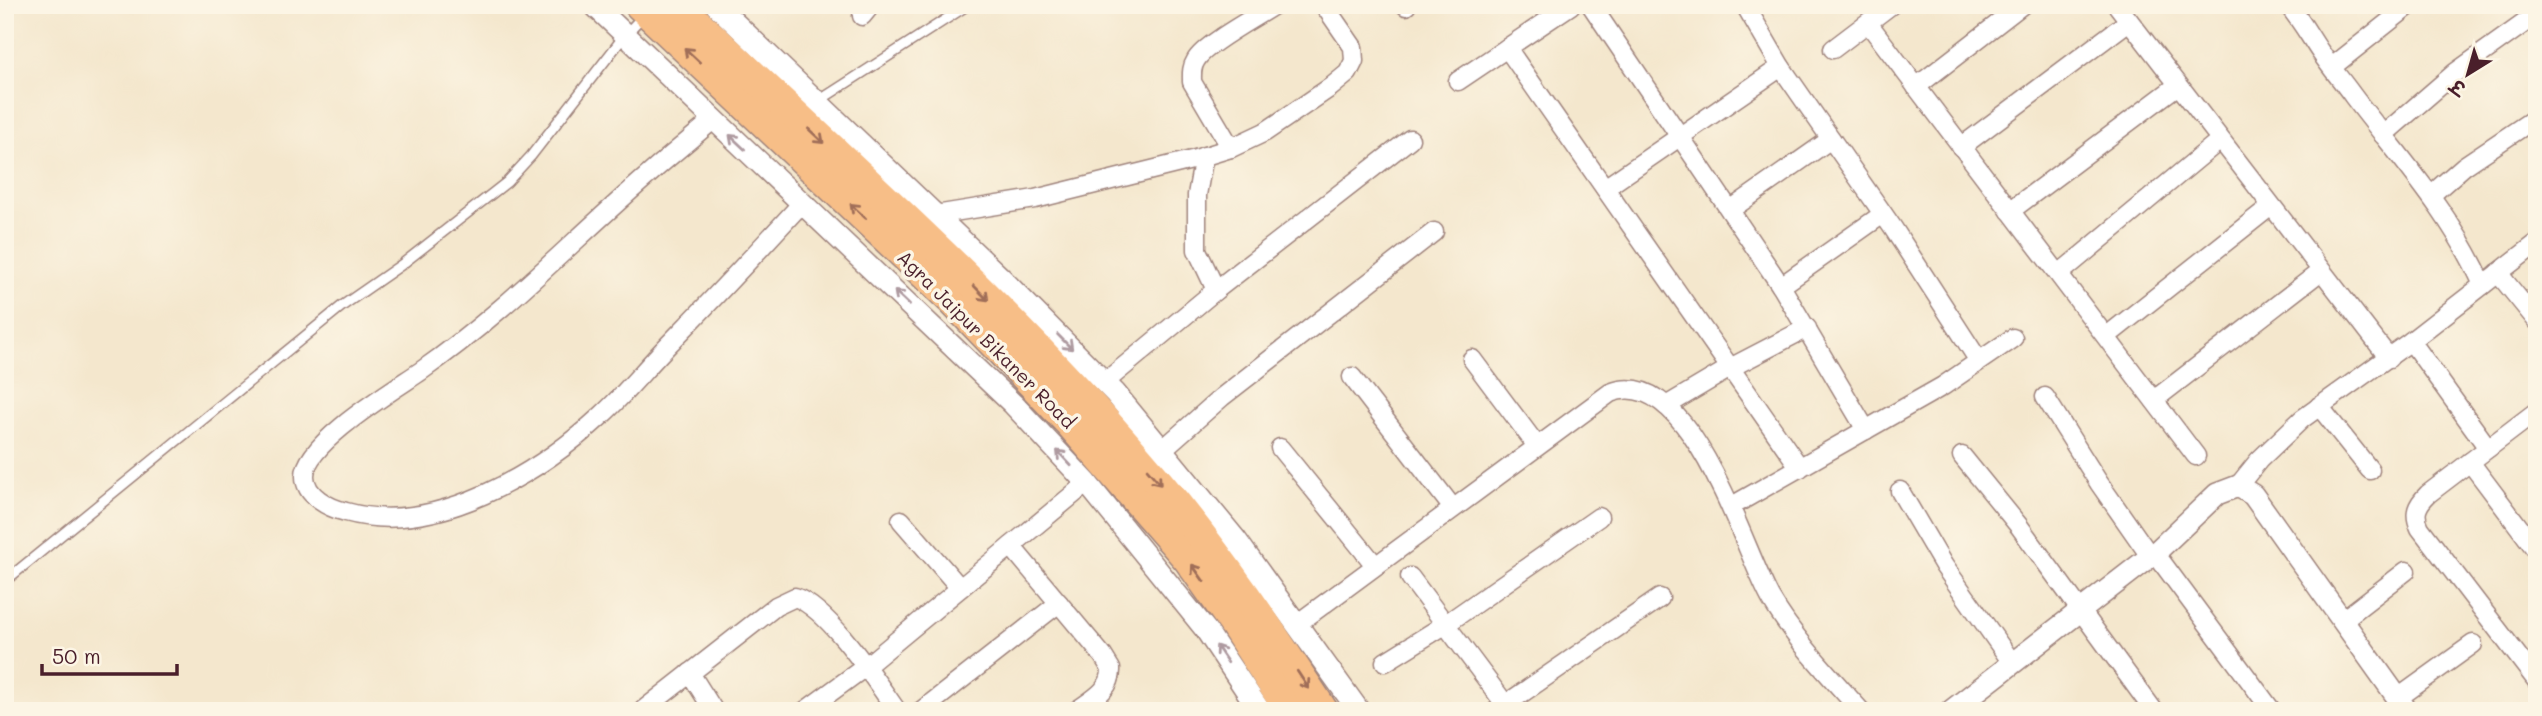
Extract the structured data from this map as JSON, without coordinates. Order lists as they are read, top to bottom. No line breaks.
{"streets":{"highway":["Agra Jaipur Bikaner Road"]},"scale_bar":"50 m","north":"bottom left"}
